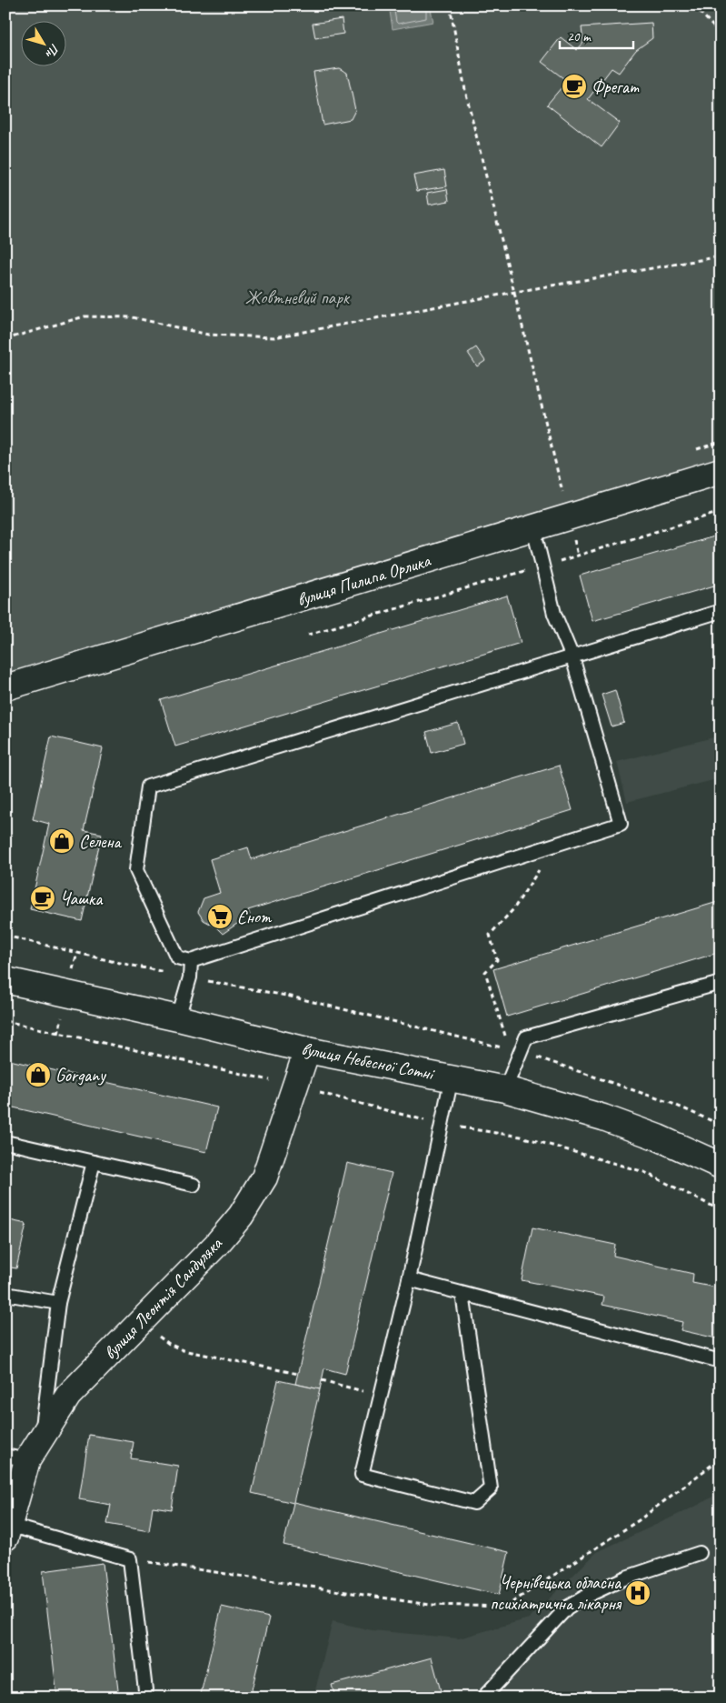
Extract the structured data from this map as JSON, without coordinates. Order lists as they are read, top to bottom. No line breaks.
{"streets":{"street":["вулиця Пилипа Орлика","вулиця Небесної Сотні","вулиця Леонтія Сандуляка"]},"crossings":[["вулиця Небесної Сотні","вулиця Леонтія Сандуляка"]],"parks":["Жовтневий парк"],"places":{"cafe":["Фрегат","Чашка"],"shop":["Селена","Gorgany"],"supermarket":["Єнот"],"hospital":["Чернівецька обласна психіатрична лікарня"]},"scale_bar":"20 m","north":"bottom right"}
